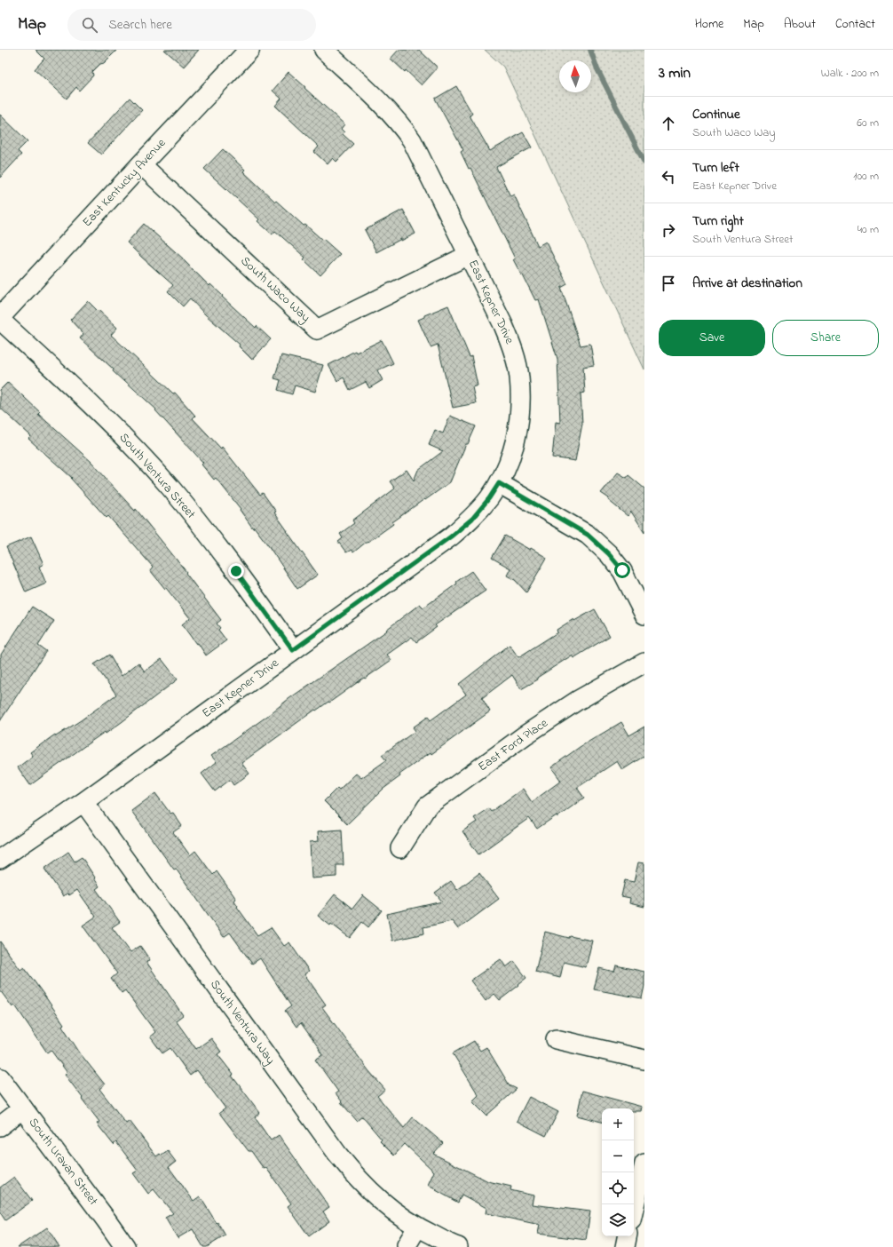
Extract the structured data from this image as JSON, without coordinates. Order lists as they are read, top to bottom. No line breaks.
{"streets":{"street":["East Kentucky Avenue","South Waco Way","East Kepner Drive","South Ventura Street","East Ford Place","South Ventura Way","South Uravan Street"]},"crossings":[["East Kentucky Avenue","South Waco Way"],["East Kentucky Avenue","South Ventura Street"],["South Waco Way","East Kepner Drive"],["East Kepner Drive","South Ventura Street"],["East Kepner Drive","South Ventura Way"]],"north":"top","page":{"header":"Map","search":"Search here","nav":["Home","Map","About","Contact"],"heading":["3 min","Walk · 200 m"],"list":[["Continue","South Waco Way","60 m"],["Turn left","East Kepner Drive","100 m"],["Turn right","South Ventura Street","40 m"],"Arrive at destination"],"buttons":["Save","Share"],"map_buttons":["+","−"]}}
